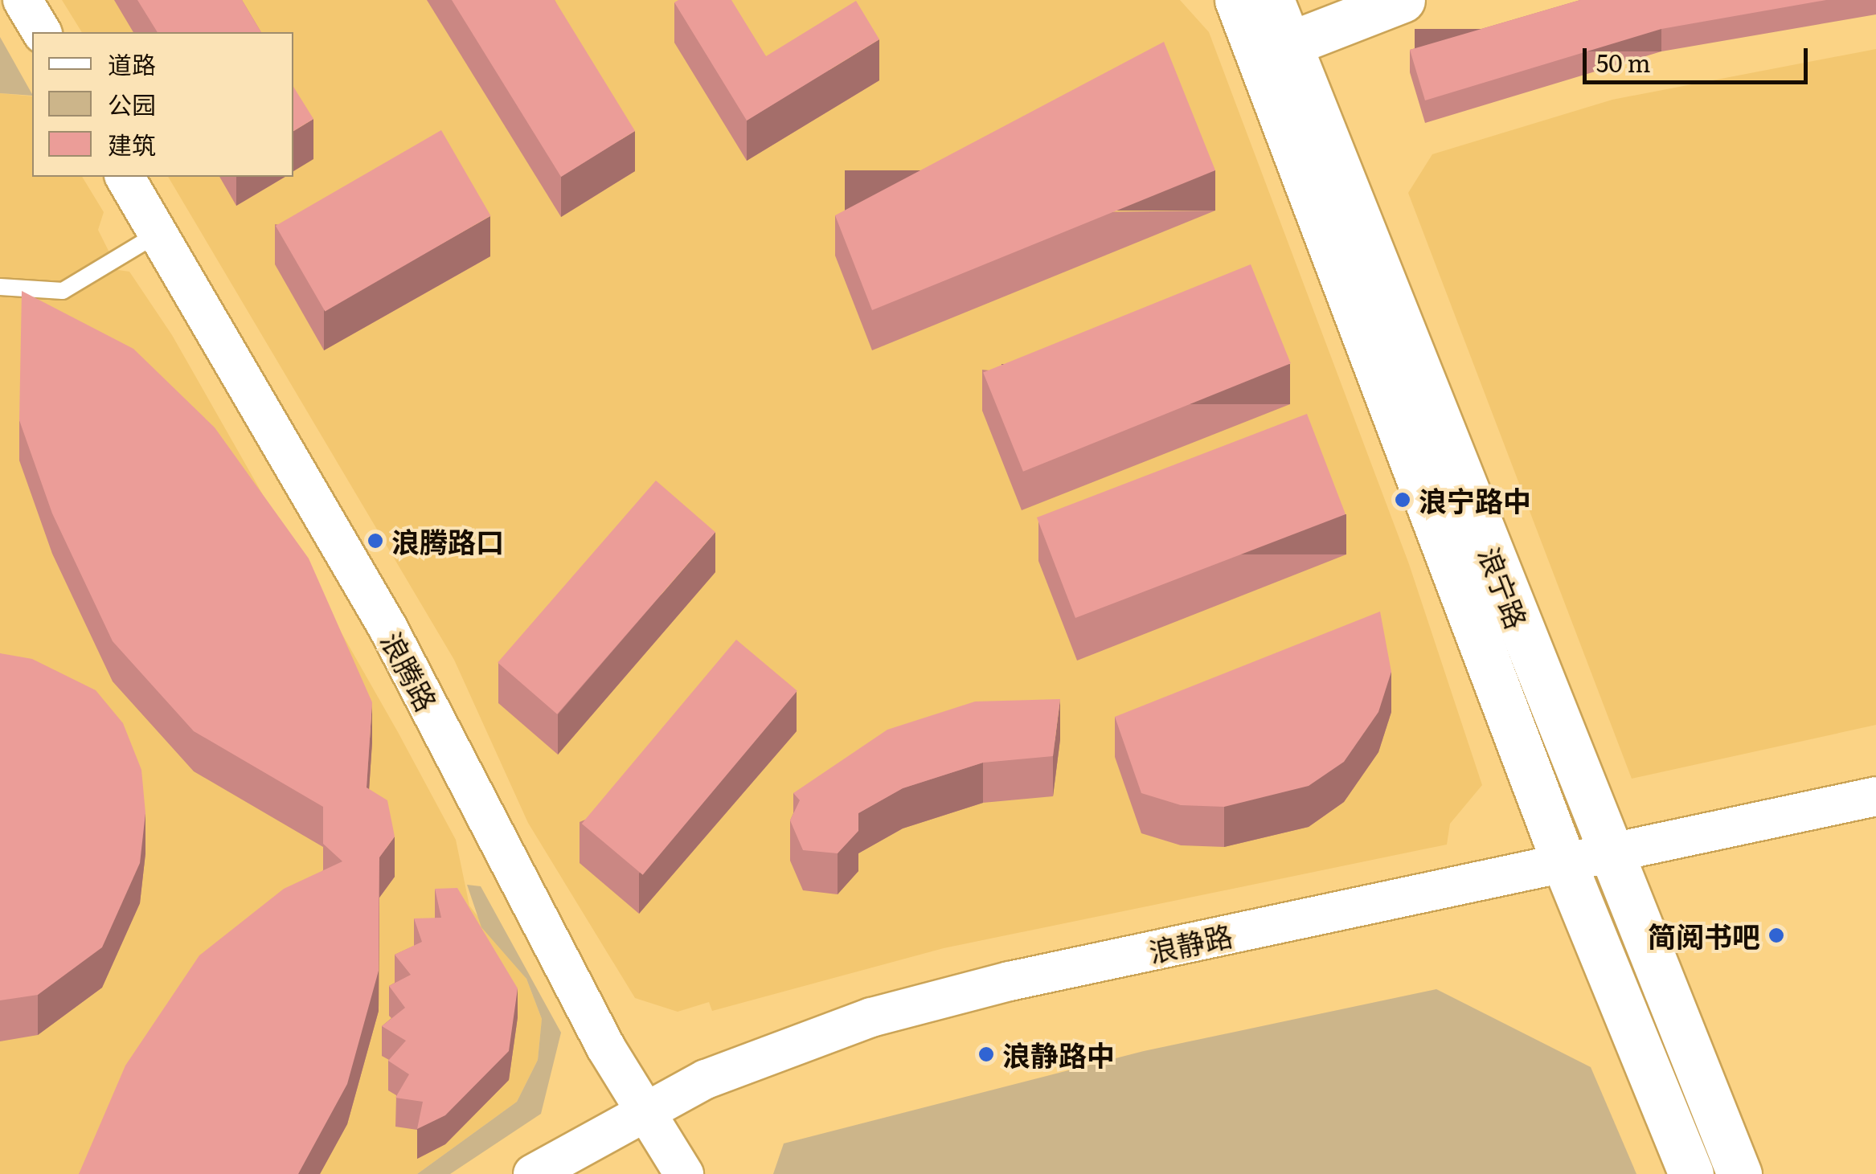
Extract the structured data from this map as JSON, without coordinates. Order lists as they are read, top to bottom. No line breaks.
{"streets":{"main road":["浪宁路"],"street":["浪腾路","浪静路"]},"crossings":[["浪宁路","浪静路"],["浪腾路","浪静路"]],"places":["浪宁路中","浪腾路口","简阅书吧","浪静路中"],"legend":["道路","公园","建筑"],"scale_bar":"50 m"}
